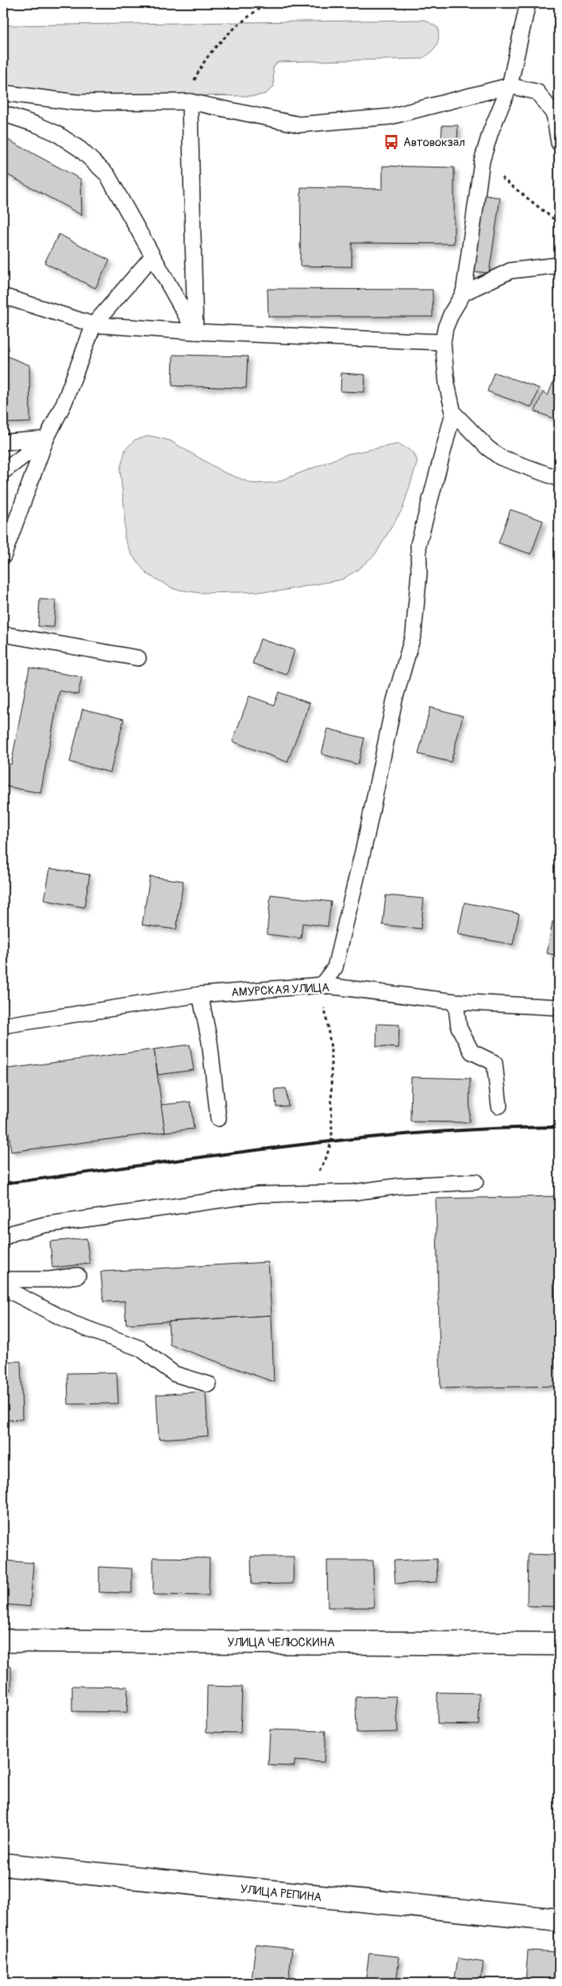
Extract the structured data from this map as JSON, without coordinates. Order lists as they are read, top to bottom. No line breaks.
{"streets":{"street":["УЛИЦА ЧЕЛЮСКИНА","УЛИЦА РЕПИНА"],"lane":["АМУРСКАЯ УЛИЦА"]},"places":{"bus stop":["Автовокзал"]}}
